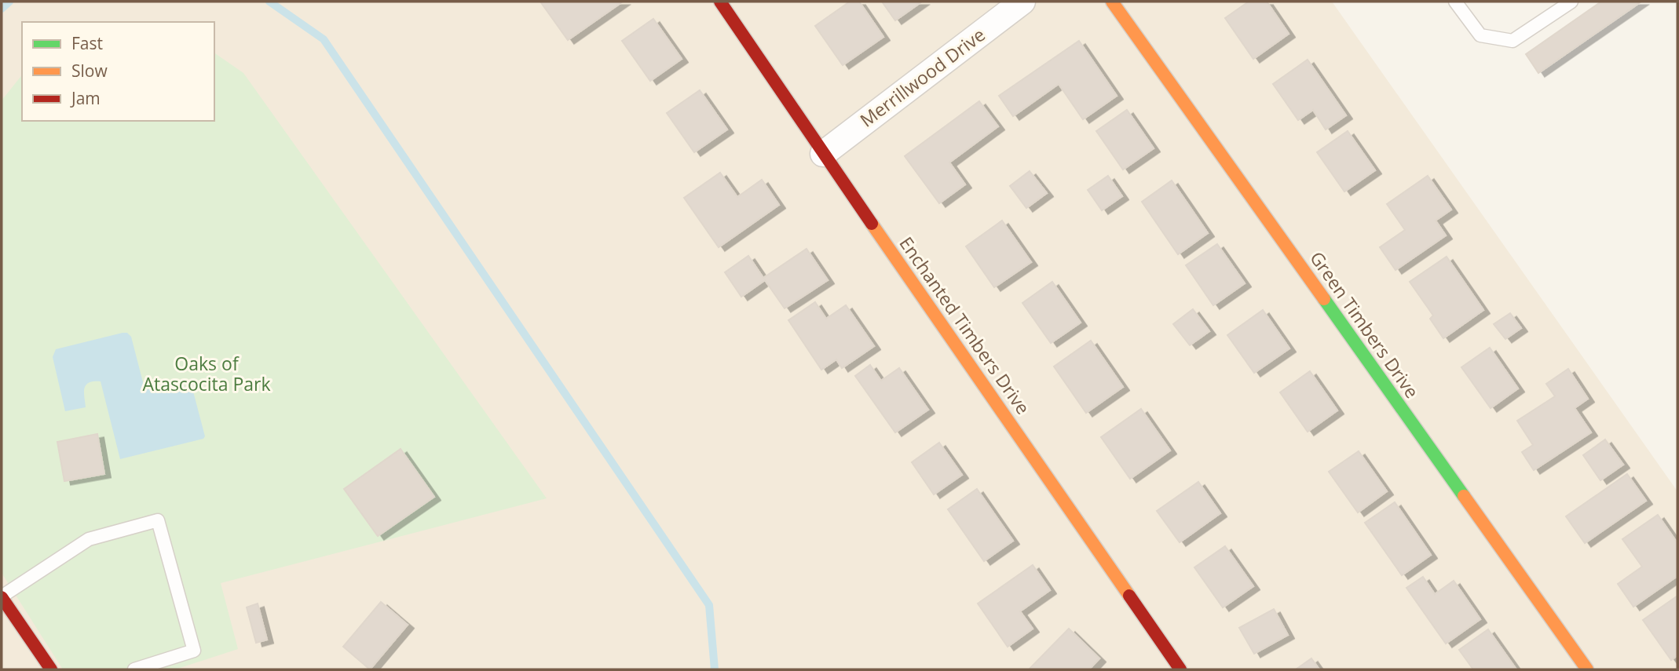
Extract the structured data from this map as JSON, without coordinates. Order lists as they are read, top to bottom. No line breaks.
{"streets":{"street":["Merrillwood Drive","Green Timbers Drive","Enchanted Timbers Drive"]},"crossings":[["Merrillwood Drive","Enchanted Timbers Drive"]],"parks":["Oaks of Atascocita Park"],"legend":["Fast","Slow","Jam"]}
